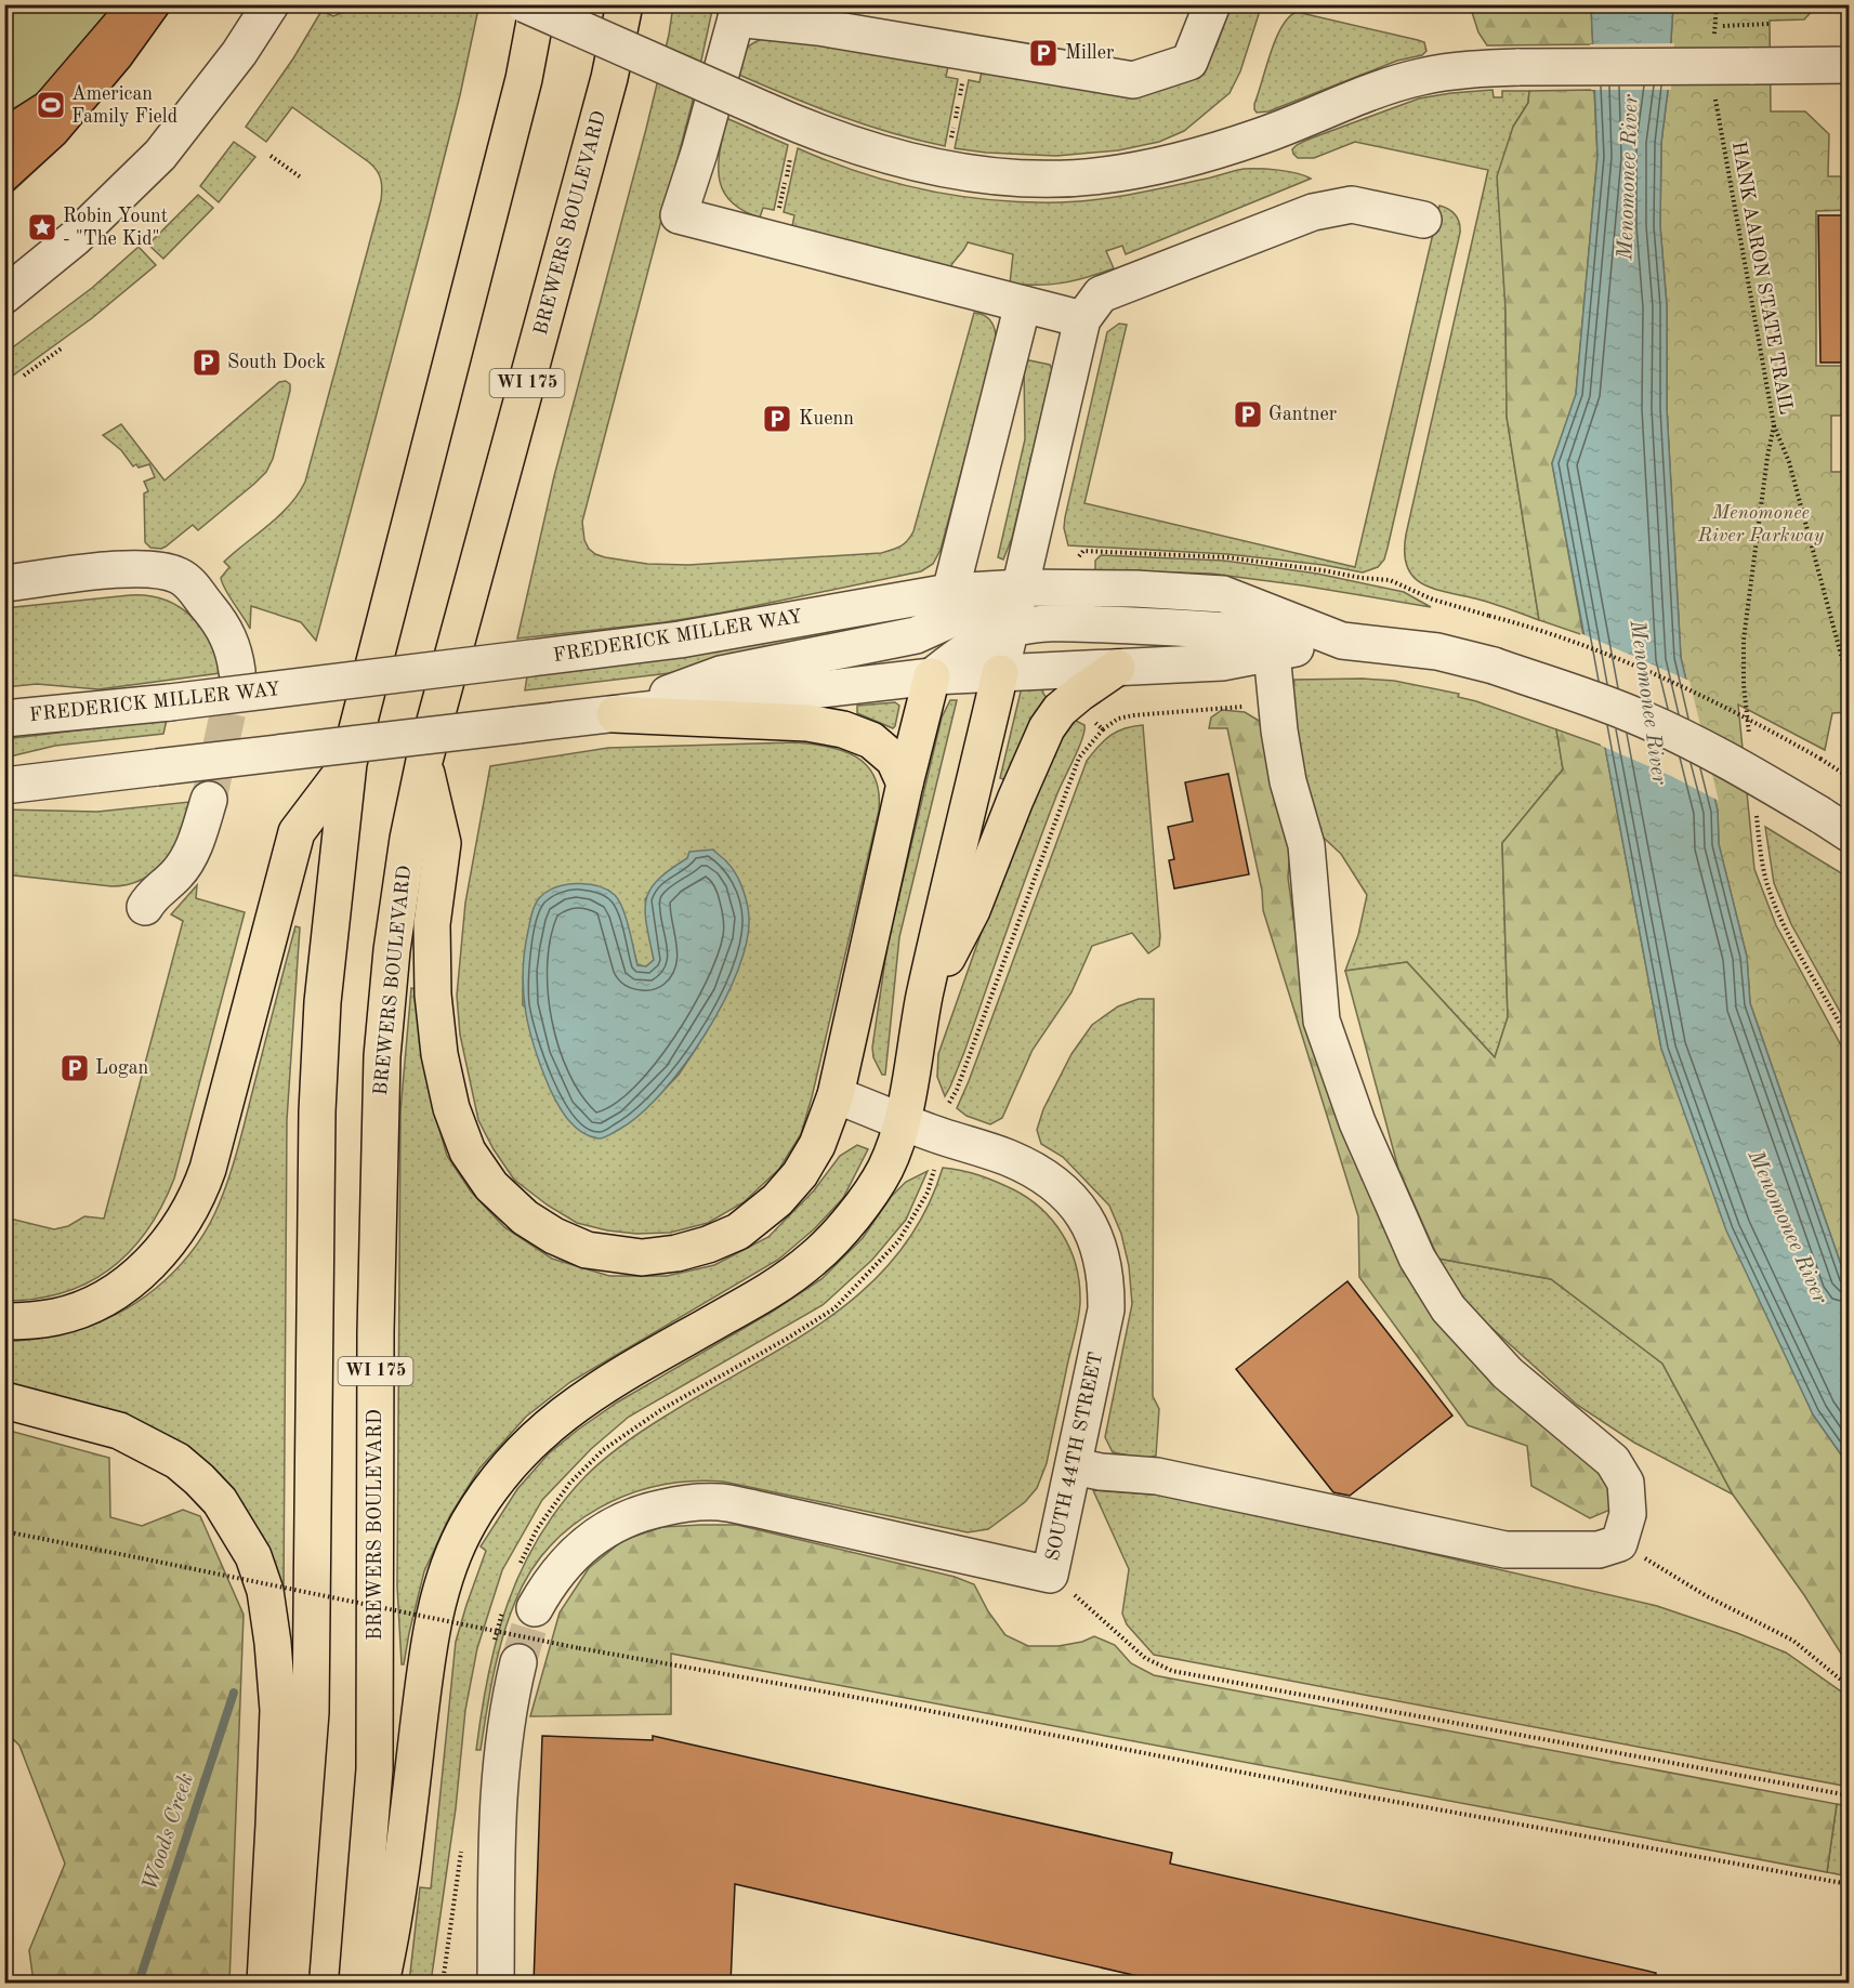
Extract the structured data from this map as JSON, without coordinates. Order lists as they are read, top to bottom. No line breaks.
{"streets":{"highway":["BREWERS BOULEVARD","WI 175"],"street":["FREDERICK MILLER WAY","SOUTH 44TH STREET"],"path":["HANK AARON STATE TRAIL"]},"water":["Menomonee River","Woods Creek"],"parks":["Menomonee River Parkway"],"places":{"parking":["Miller","South Dock","Gantner","Kuenn","Logan"],"sports":["American Family Field"],"place":["Robin Yount - \"The Kid\""]}}
